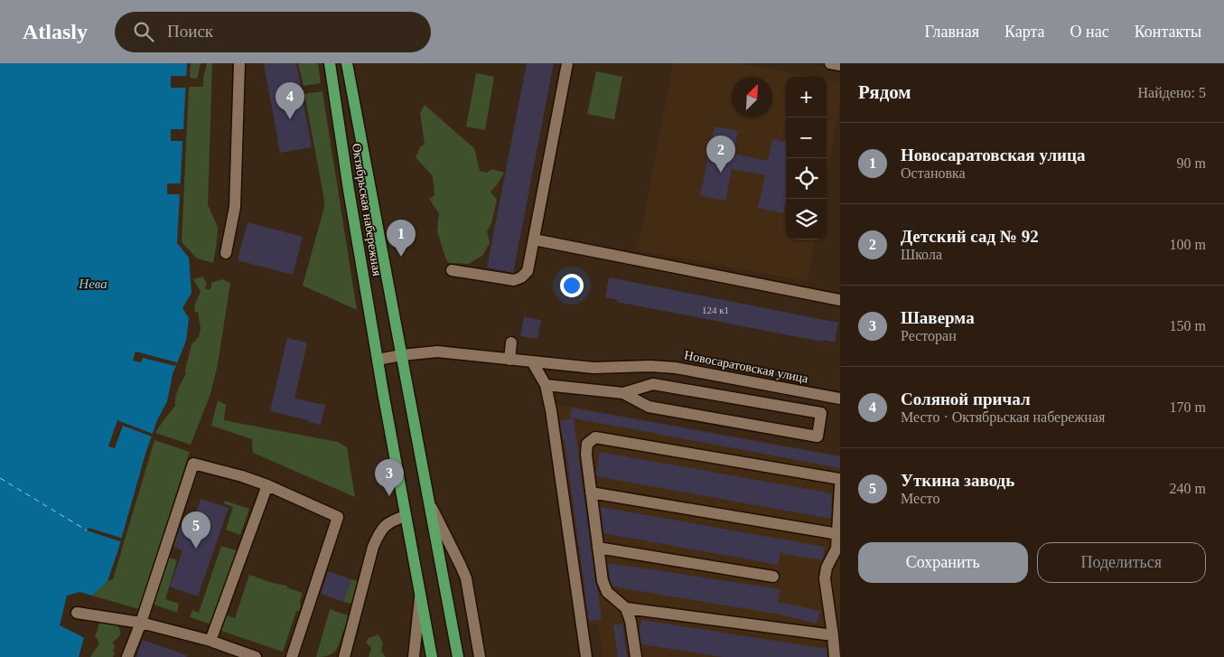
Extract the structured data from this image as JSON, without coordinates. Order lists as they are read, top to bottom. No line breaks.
{"streets":{"main road":["Октябрьская набережная"],"street":["Новосаратовская улица"]},"crossings":[["Октябрьская набережная","Новосаратовская улица"]],"water":["Нева"],"house_numbers":["124 к1"],"north":"top right","page":{"header":"Atlasly","search":"Поиск","nav":["Главная","Карта","О нас","Контакты"],"heading":["Рядом","Найдено: 5"],"map_buttons":["+","−"],"pins":["4","2","1","3","5"],"list":[{"mark":"1","name":"Новосаратовская улица","note":"Остановка","value":"90 m"},{"mark":"2","name":"Детский сад № 92","note":"Школа","value":"100 m"},{"mark":"3","name":"Шаверма","note":"Ресторан","value":"150 m"},{"mark":"4","name":"Соляной причал","note":"Место · Октябрьская набережная","value":"170 m"},{"mark":"5","name":"Уткина заводь","note":"Место","value":"240 m"}],"buttons":["Сохранить","Поделиться"]}}
